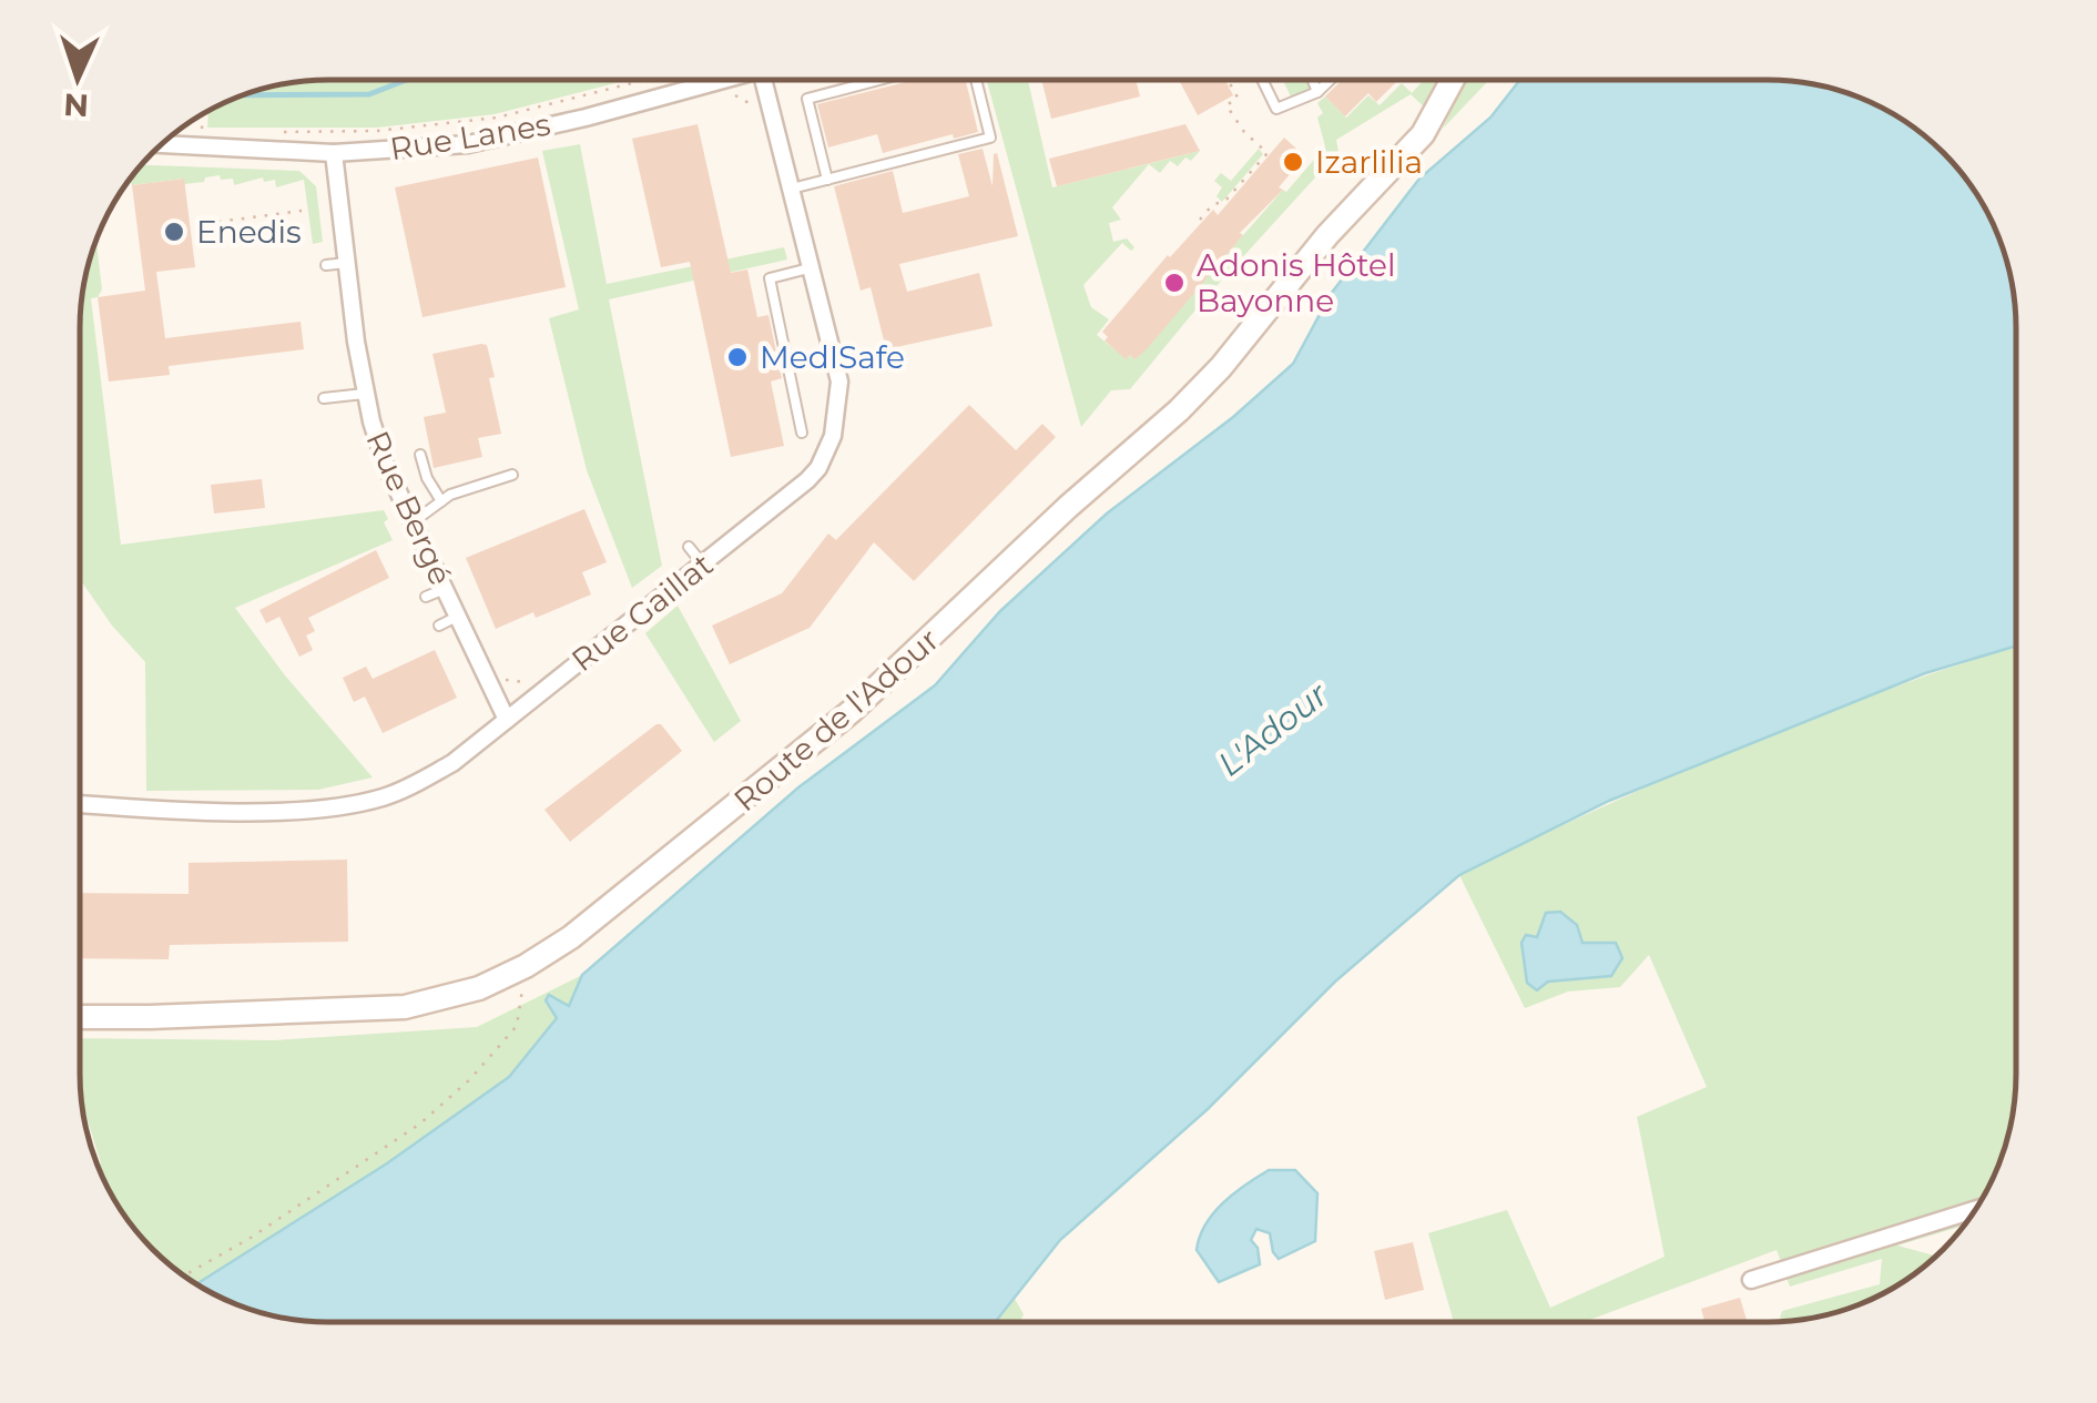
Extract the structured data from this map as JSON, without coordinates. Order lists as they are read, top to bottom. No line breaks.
{"streets":{"main road":["Route de l'Adour"],"street":["Rue Lanes","Rue Bergé","Rue Gaillat"]},"crossings":[["Rue Lanes","Rue Bergé"],["Rue Bergé","Rue Gaillat"]],"water":["L'Adour"],"places":["Izarlilia","Enedis","Adonis Hôtel Bayonne","MedISafe"],"north":"bottom"}
